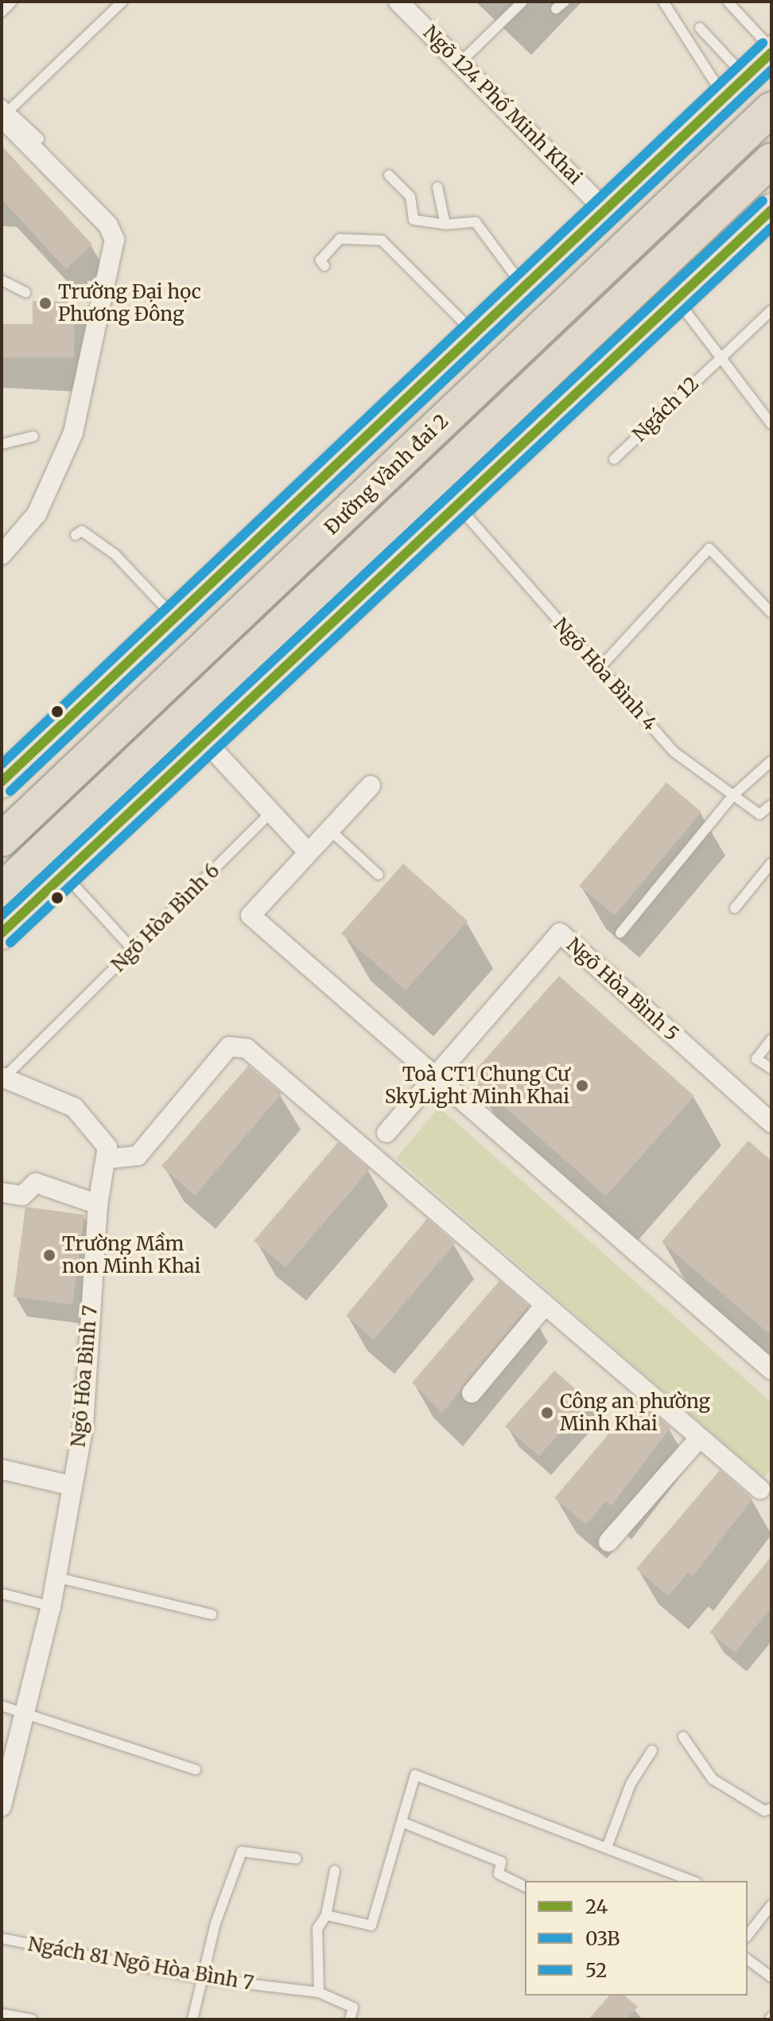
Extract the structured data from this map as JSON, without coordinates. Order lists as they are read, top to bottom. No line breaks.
{"streets":{"highway":["Đường Vành đai 2"],"street":["Ngõ 124 Phố Minh Khai","Ngõ Hòa Bình 5","Ngõ Hòa Bình 7"],"lane":["Ngách 12","Ngõ Hòa Bình 4","Ngõ Hòa Bình 6","Ngách 81 Ngõ Hòa Bình 7"]},"crossings":[["Ngõ Hòa Bình 6","Ngõ Hòa Bình 7"]],"places":["Trường Đại học Phương Đông","Toà CT1 Chung Cư SkyLight Minh Khai","Trường Mầm non Minh Khai","Công an phường Minh Khai"],"lines":["transit line 52","transit line 24","transit line 03B"],"legend":["24","03B","52"]}
